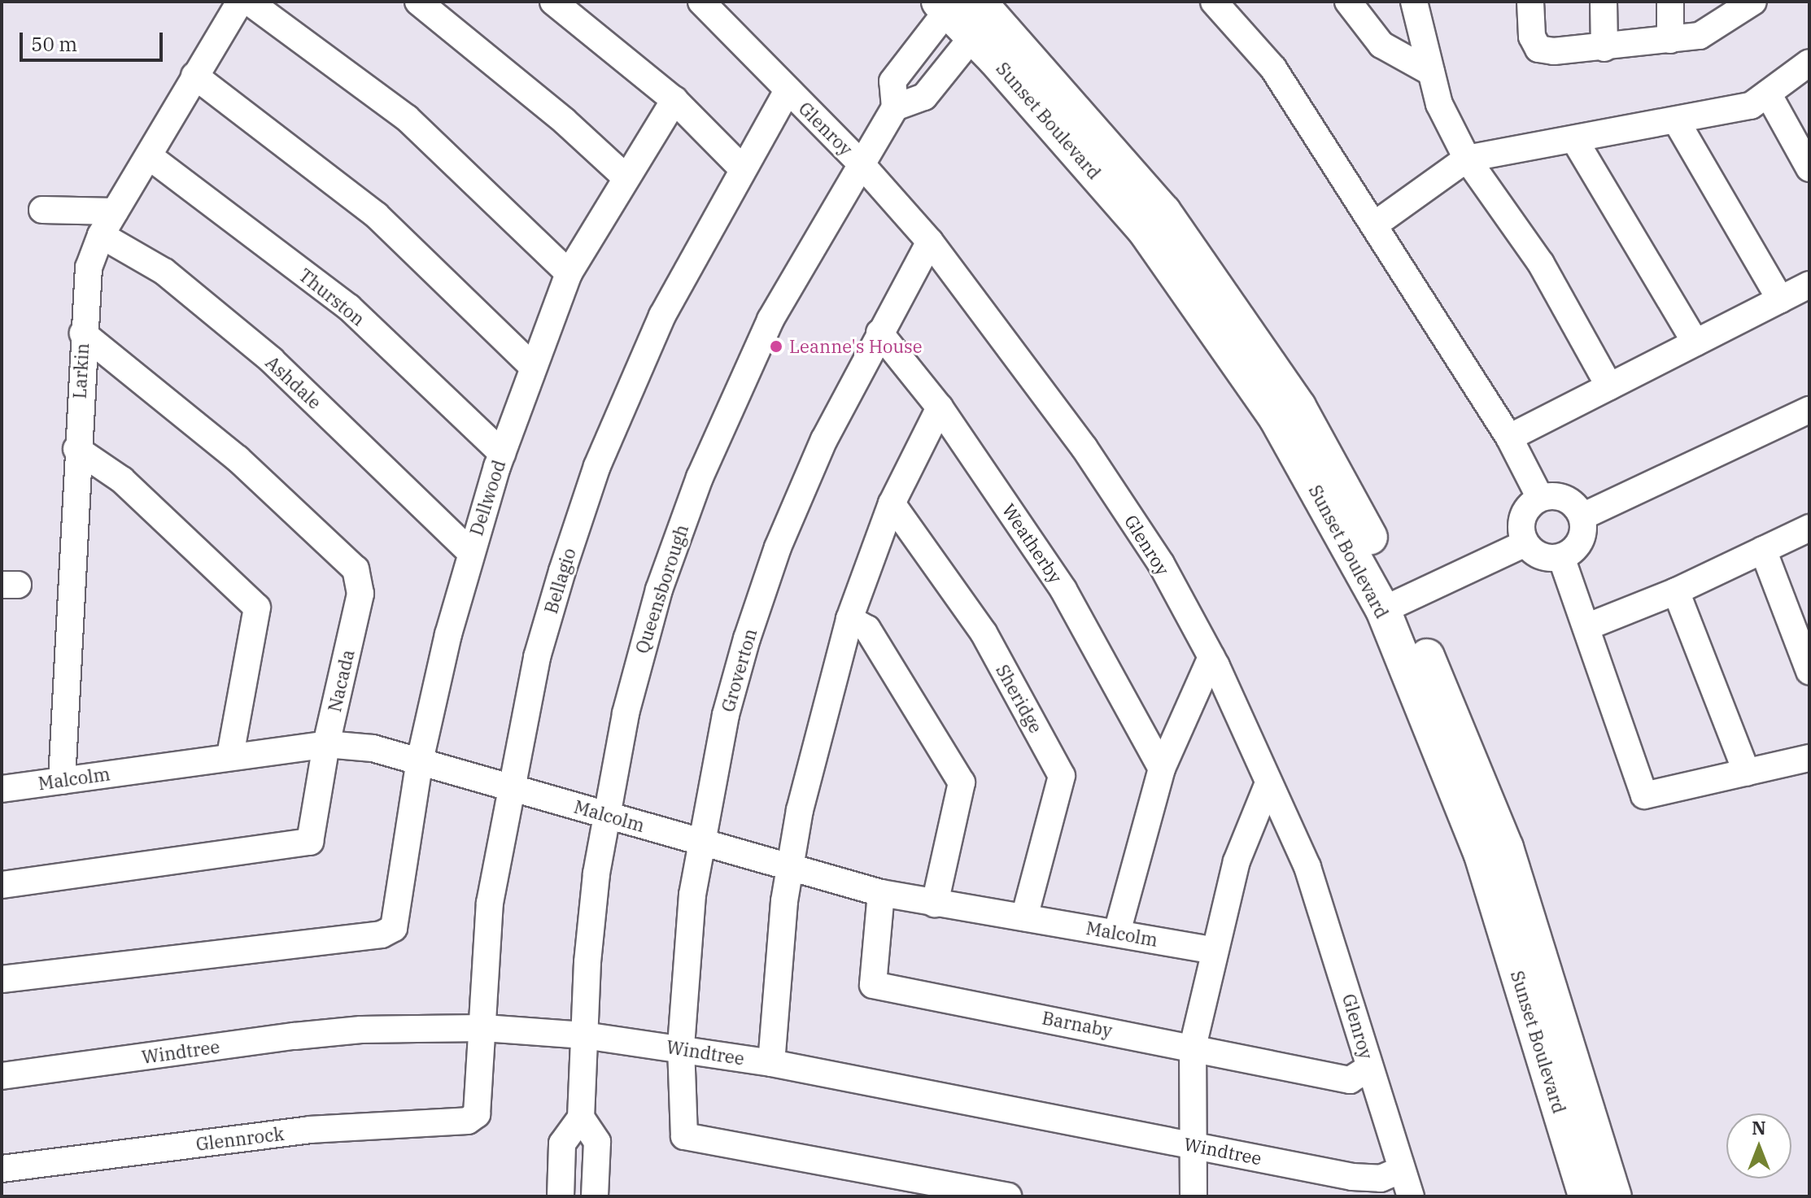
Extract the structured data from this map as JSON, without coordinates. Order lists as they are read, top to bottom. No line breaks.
{"streets":{"main road":["Sunset Boulevard"],"street":["Glenroy","Thurston","Larkin","Ashdale","Dellwood","Weatherby","Bellagio","Queensborough","Groverton","Nacada","Sheridge","Malcolm","Barnaby","Windtree","Glennrock"]},"crossings":[["Glenroy","Bellagio"],["Glenroy","Queensborough"],["Glenroy","Groverton"],["Glenroy","Barnaby"],["Glenroy","Windtree"],["Thurston","Larkin"],["Thurston","Dellwood"],["Larkin","Ashdale"],["Larkin","Nacada"],["Larkin","Malcolm"],["Ashdale","Dellwood"],["Dellwood","Malcolm"],["Weatherby","Groverton"],["Bellagio","Malcolm"],["Bellagio","Windtree"],["Bellagio","Glennrock"],["Queensborough","Malcolm"],["Queensborough","Windtree"],["Groverton","Malcolm"],["Groverton","Windtree"],["Nacada","Malcolm"],["Sheridge","Malcolm"],["Malcolm","Barnaby"]],"places":["Leanne's House"],"scale_bar":"50 m","north":"top"}
